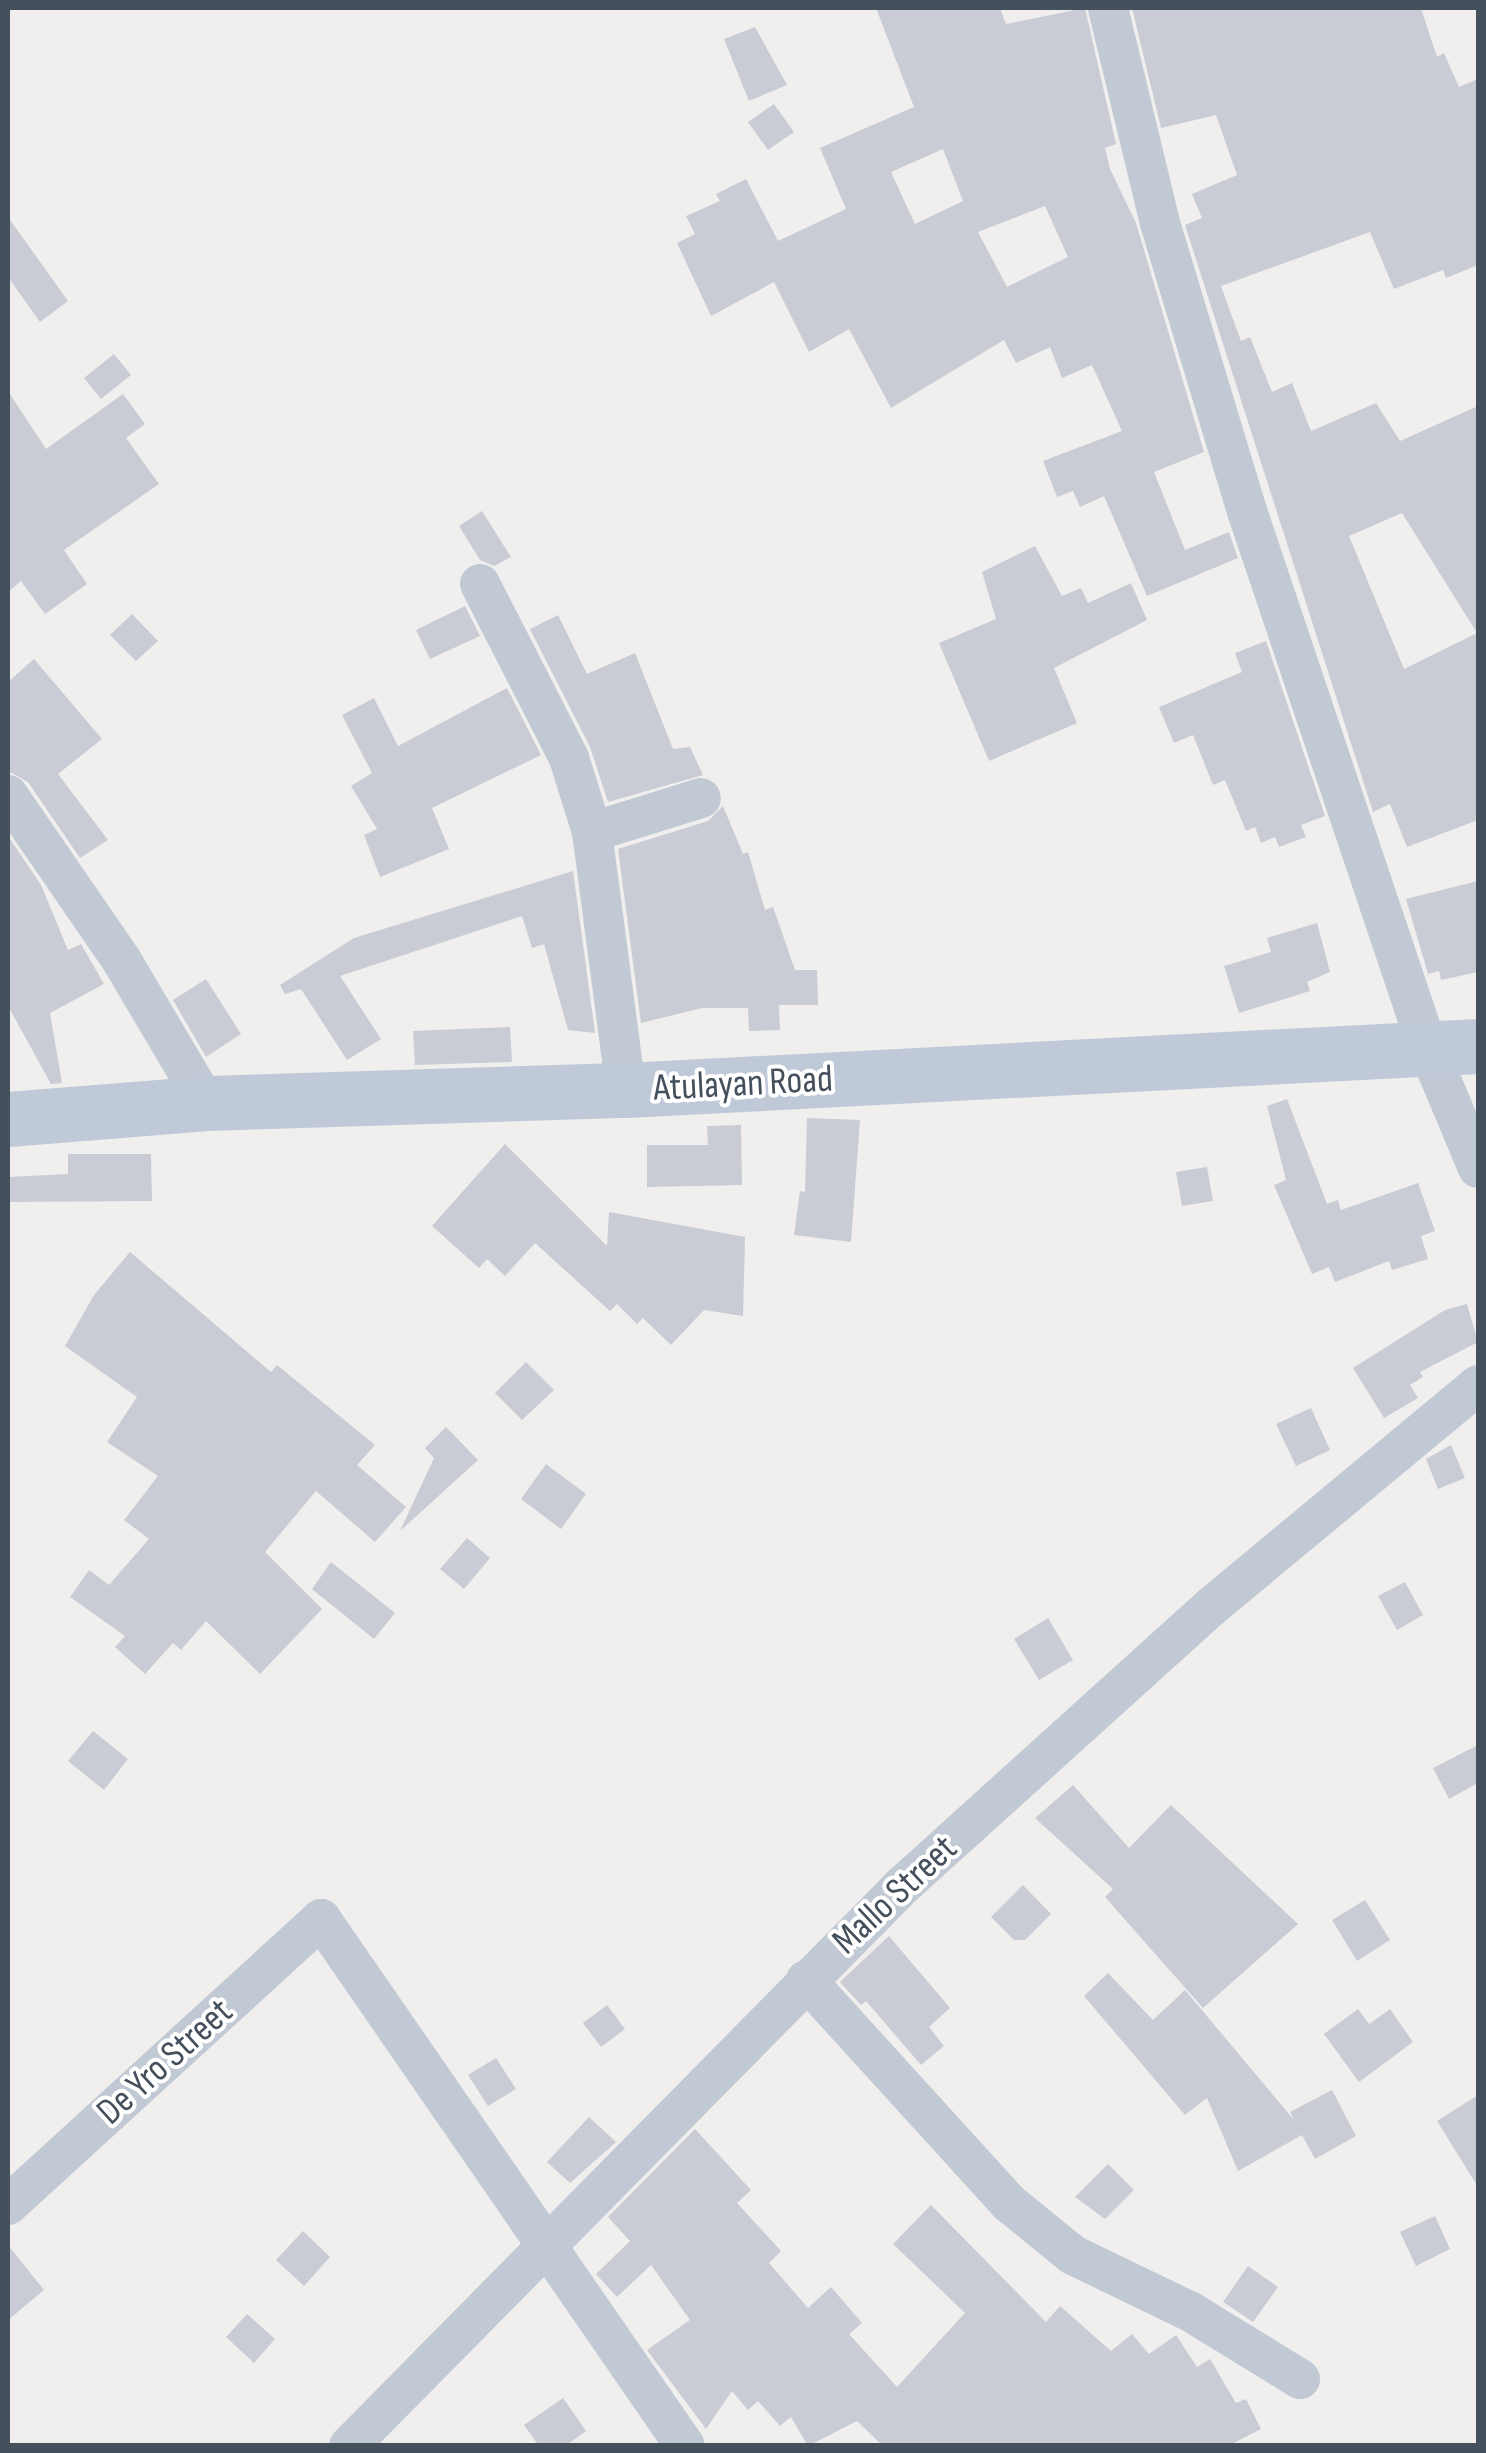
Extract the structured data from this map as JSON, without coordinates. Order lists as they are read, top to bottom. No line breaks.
{"streets":{"main road":["Atulayan Road"],"street":["Mallo Street","De Yro Street"]},"crossings":[["Mallo Street","De Yro Street"]]}
